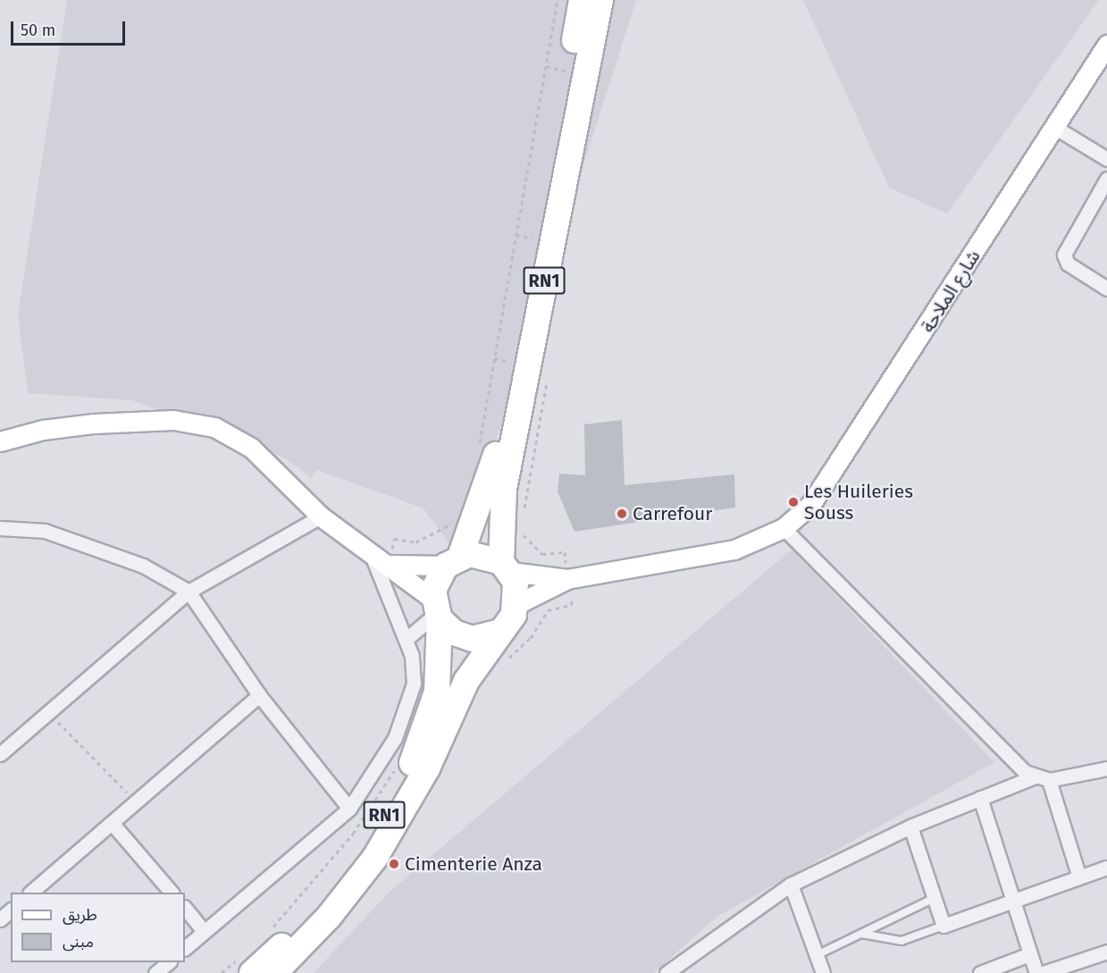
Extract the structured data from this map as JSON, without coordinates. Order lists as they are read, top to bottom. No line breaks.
{"streets":{"highway":["RN1"],"street":["شارع الملاحة"]},"places":["Les Huileries Souss","Carrefour","Cimenterie Anza"],"legend":["طريق","مبنى"],"scale_bar":"50 m"}
